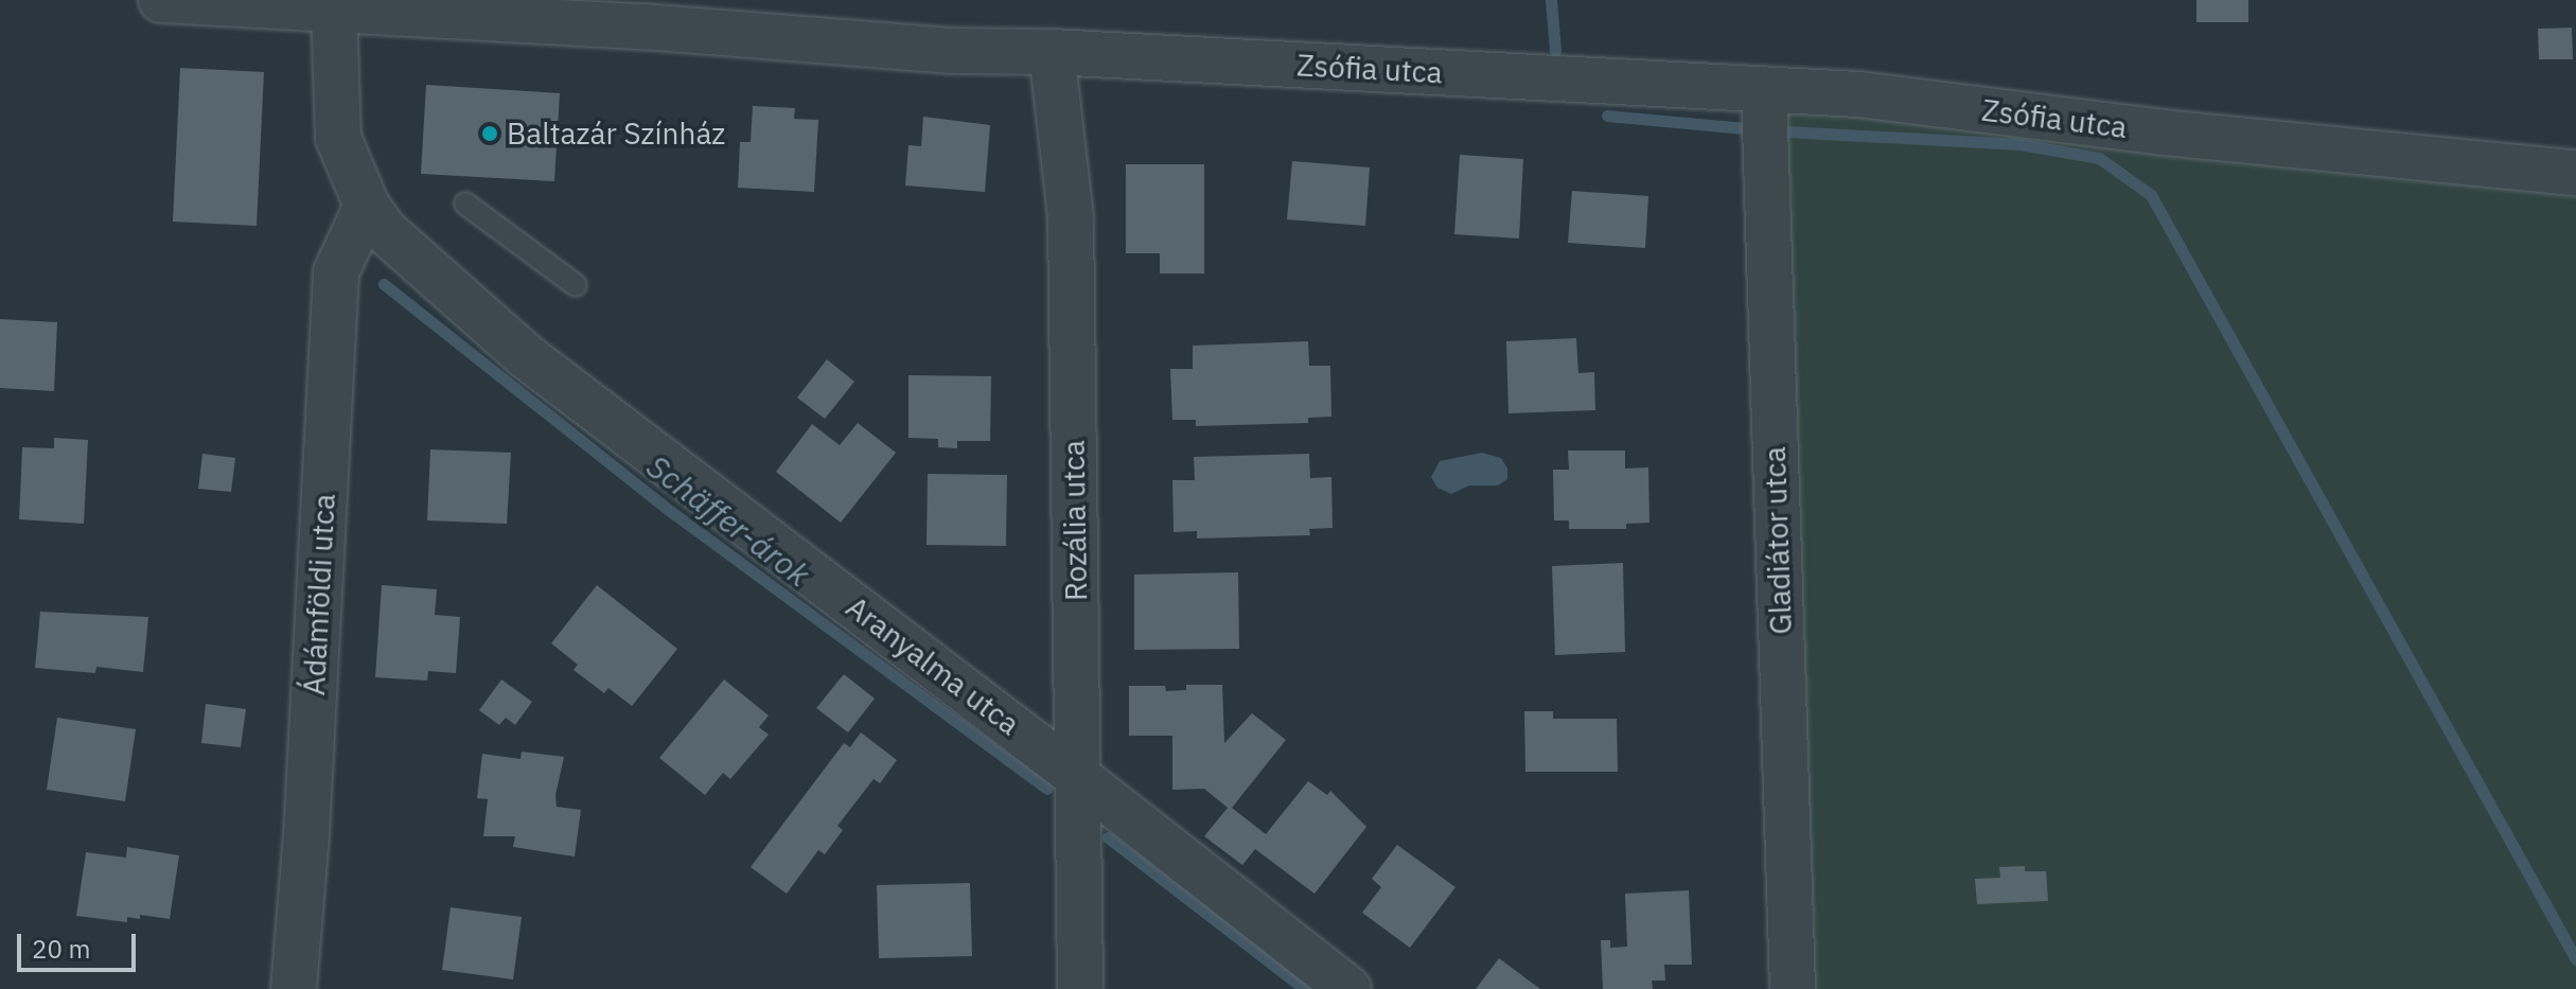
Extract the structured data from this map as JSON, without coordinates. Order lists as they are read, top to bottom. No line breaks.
{"streets":{"street":["Zsófia utca","Rozália utca","Gladiátor utca","Ádámföldi utca","Aranyalma utca"]},"crossings":[["Zsófia utca","Rozália utca"],["Zsófia utca","Gladiátor utca"],["Zsófia utca","Aranyalma utca"],["Rozália utca","Aranyalma utca"],["Ádámföldi utca","Aranyalma utca"]],"water":["Schäffer-árok"],"places":["Baltazár Színház"],"scale_bar":"20 m"}
